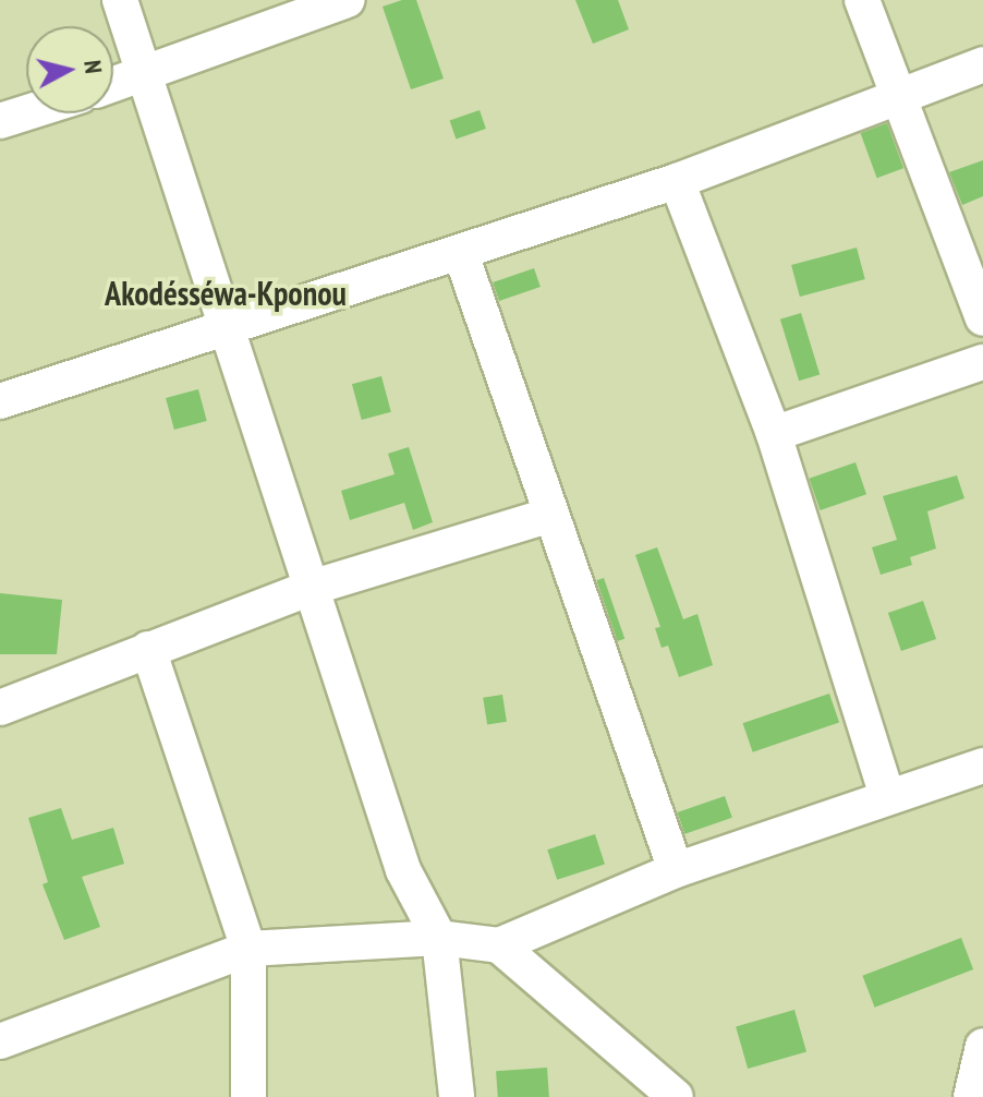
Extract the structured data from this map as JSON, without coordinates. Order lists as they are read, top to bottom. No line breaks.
{"districts":["Akodésséwa-Kponou"],"north":"right"}
